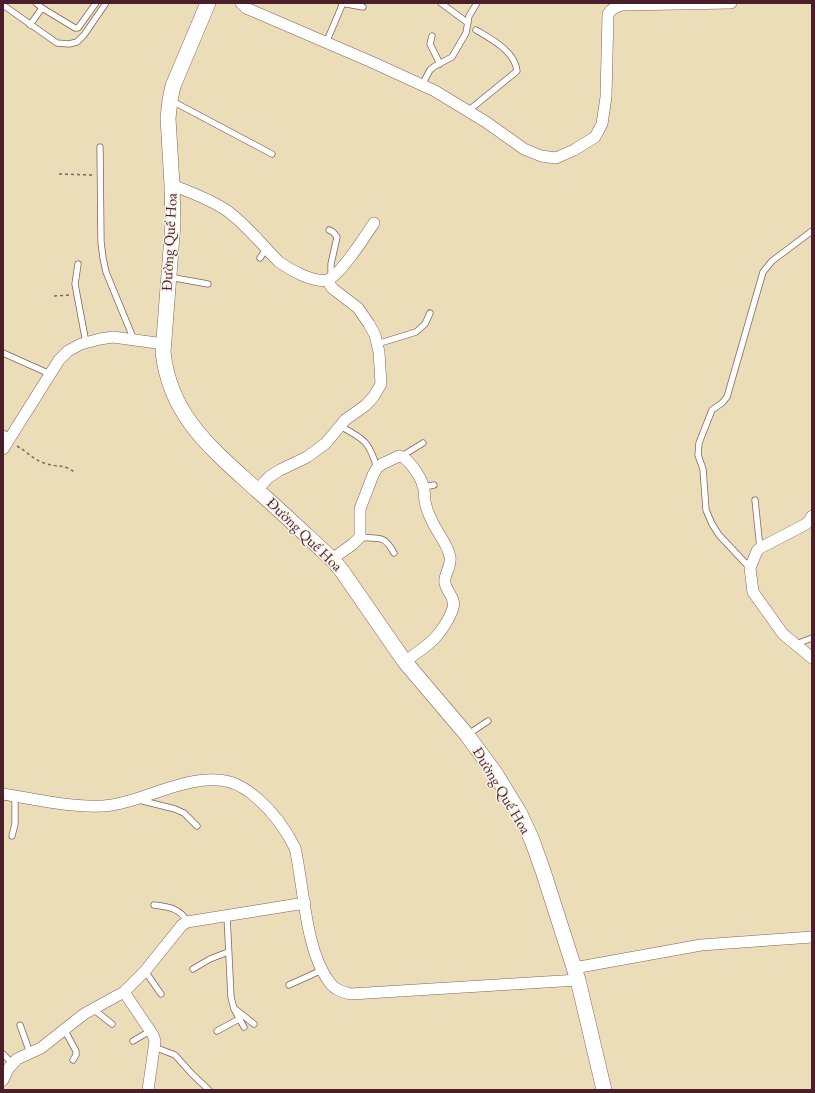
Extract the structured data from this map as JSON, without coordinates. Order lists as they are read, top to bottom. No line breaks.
{"streets":{"street":["Đường Quế Hoa"]}}
